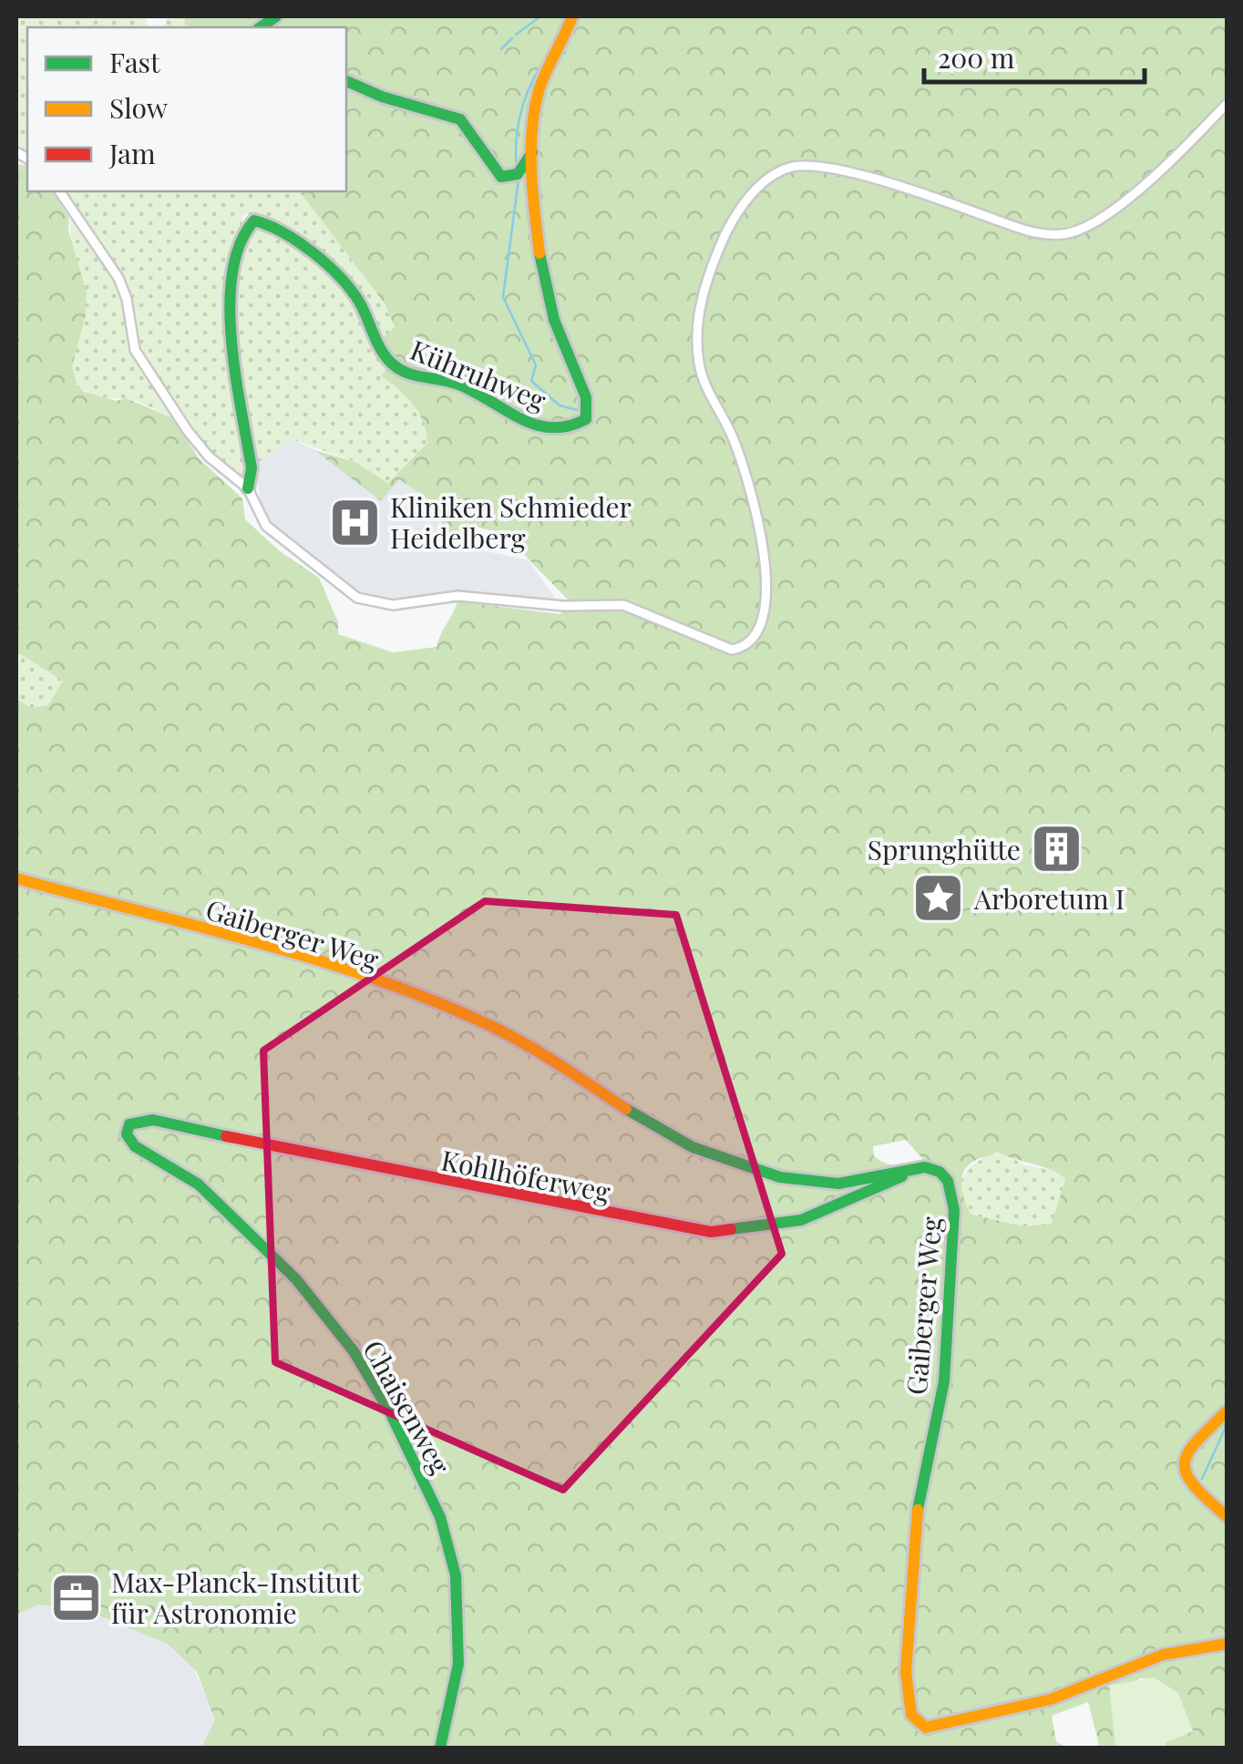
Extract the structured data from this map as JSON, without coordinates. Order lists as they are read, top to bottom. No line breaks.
{"streets":{"street":["Kühruhweg","Gaiberger Weg","Kohlhöferweg","Chaisenweg"]},"crossings":[["Gaiberger Weg","Kohlhöferweg"],["Kohlhöferweg","Chaisenweg"]],"places":{"hospital":["Kliniken Schmieder Heidelberg"],"building":["Sprunghütte"],"place":["Arboretum I"],"office":["Max-Planck-Institut für Astronomie"]},"legend":["Fast","Slow","Jam"],"scale_bar":"200 m"}
